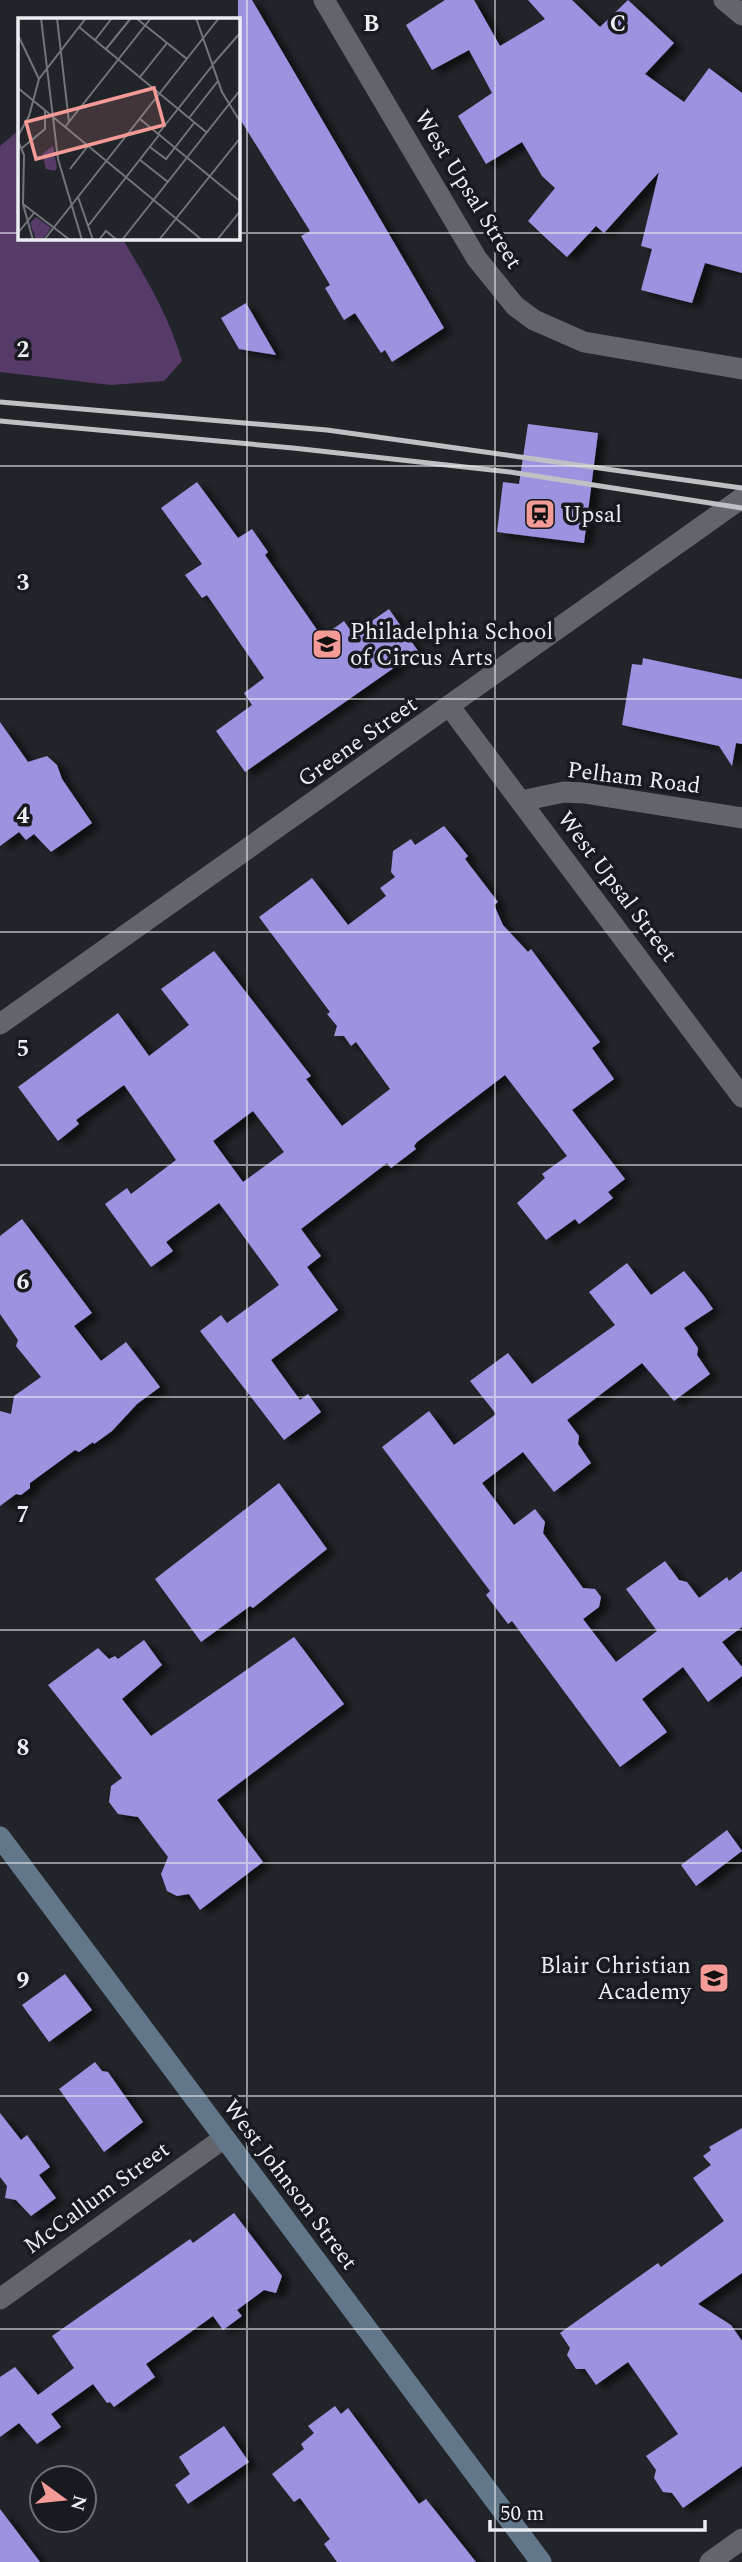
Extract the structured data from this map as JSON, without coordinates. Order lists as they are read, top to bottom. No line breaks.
{"streets":{"street":["West Upsal Street","Greene Street","Pelham Road","West Johnson Street","McCallum Street"]},"crossings":[["West Upsal Street","Greene Street"],["West Upsal Street","Pelham Road"],["West Johnson Street","McCallum Street"]],"places":{"station":["Upsal"],"school or university":["Philadelphia School of Circus Arts","Blair Christian Academy"]},"scale_bar":"50 m","north":"right","grid":{"columns":["B","C"],"rows":["2","3","4","5","6","7","8","9"]}}
